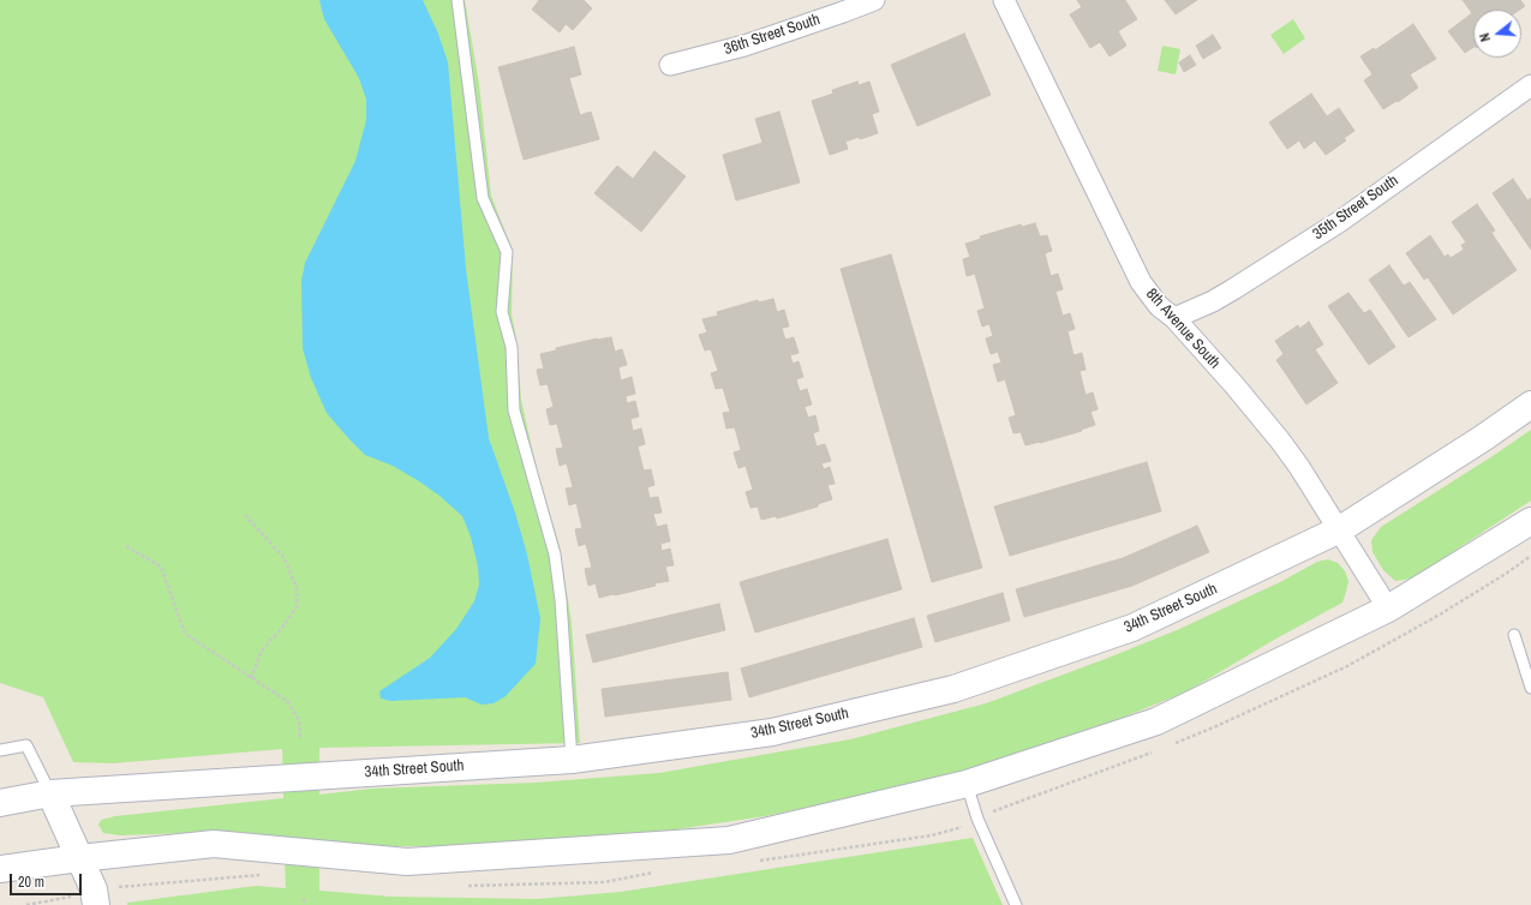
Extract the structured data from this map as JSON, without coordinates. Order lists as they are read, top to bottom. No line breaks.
{"streets":{"main road":["34th Street South"],"street":["36th Street South","35th Street South","8th Avenue South"]},"crossings":[["35th Street South","8th Avenue South"],["8th Avenue South","34th Street South"]],"scale_bar":"20 m","north":"left"}
